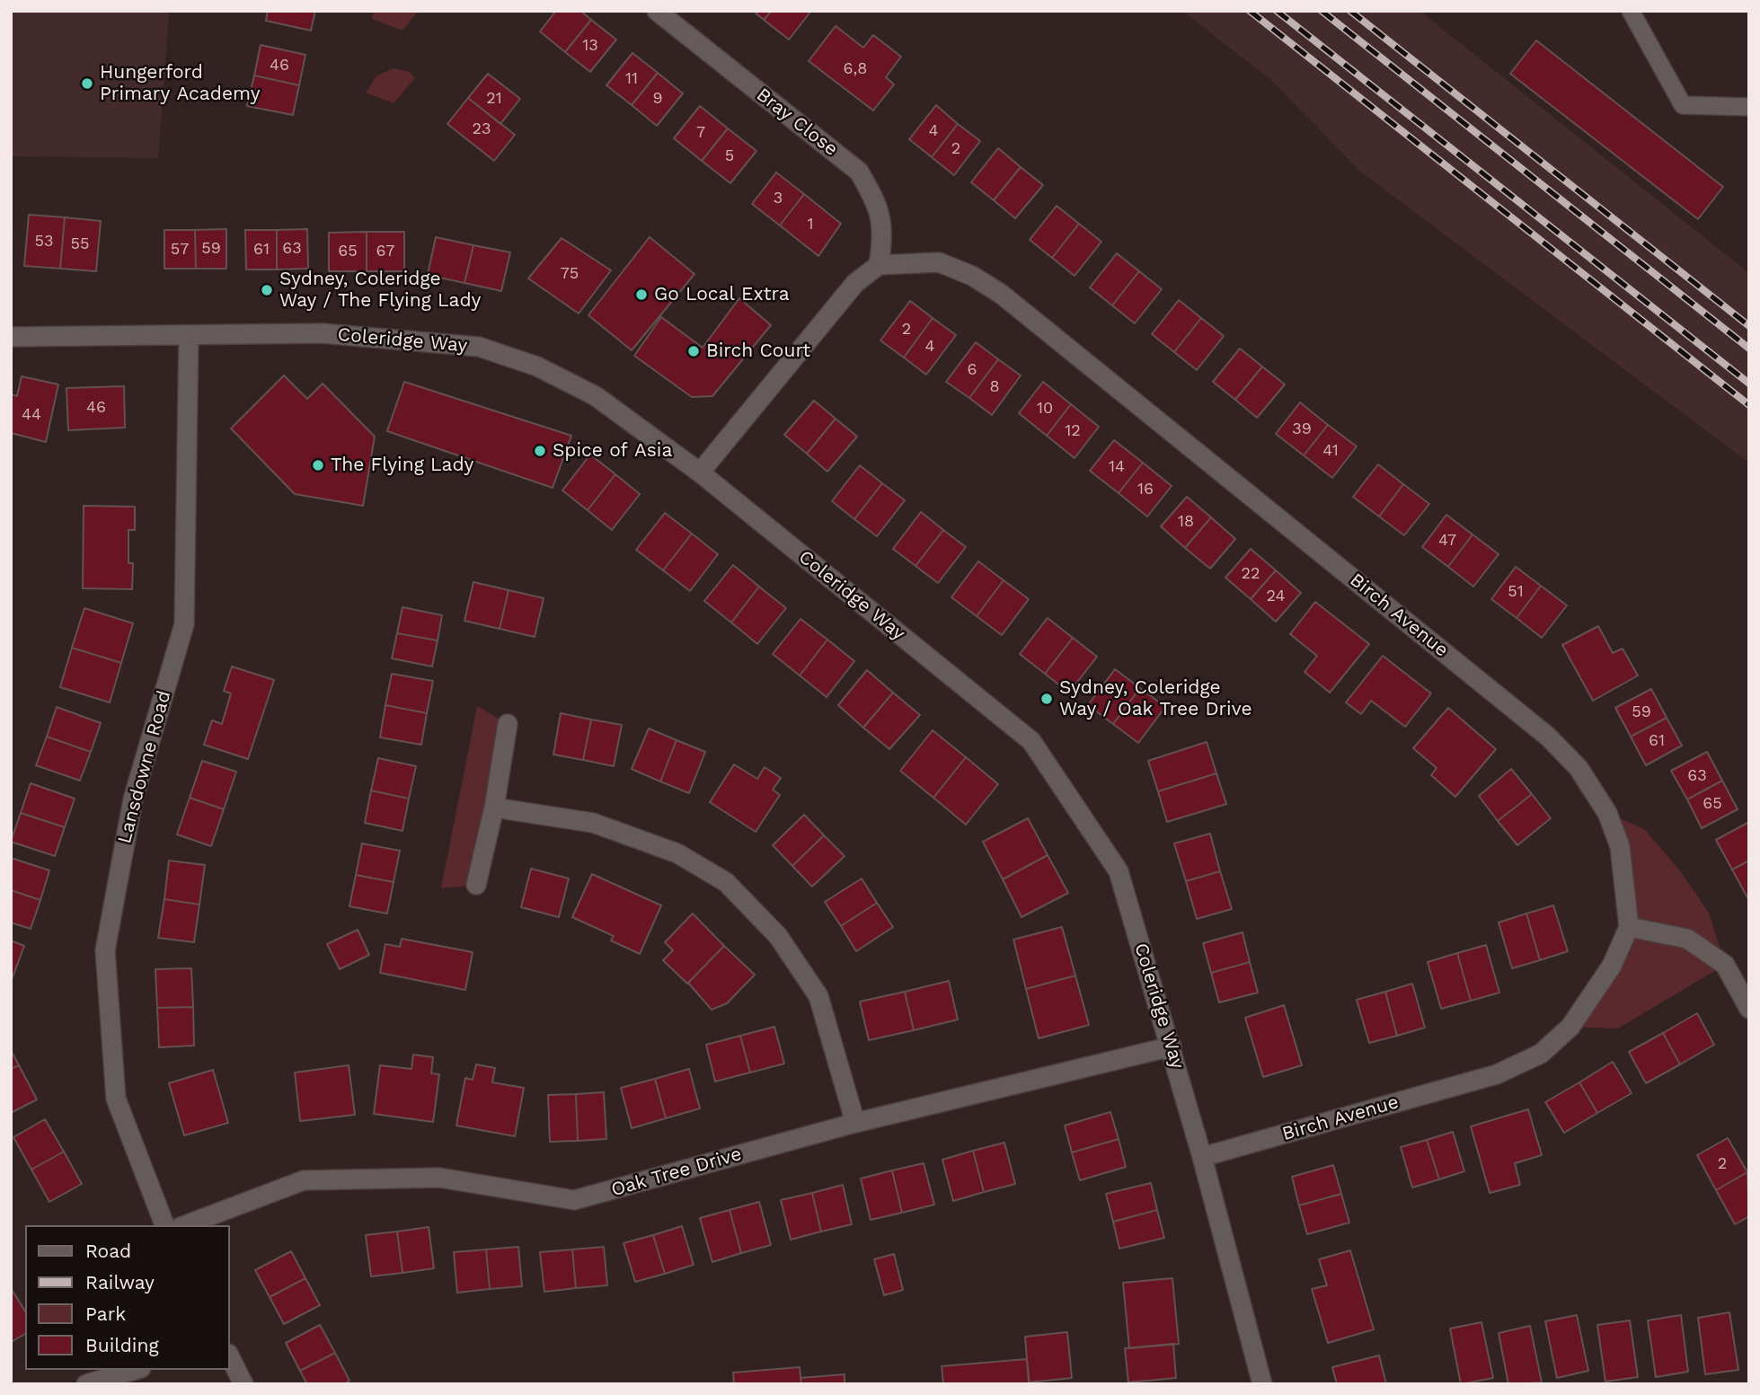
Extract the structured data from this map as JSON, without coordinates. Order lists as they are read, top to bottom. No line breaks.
{"streets":{"street":["Bray Close","Coleridge Way","Birch Avenue","Lansdowne Road","Oak Tree Drive"]},"crossings":[["Bray Close","Birch Avenue"],["Coleridge Way","Birch Avenue"],["Coleridge Way","Lansdowne Road"],["Coleridge Way","Oak Tree Drive"]],"places":["Hungerford Primary Academy","Sydney, Coleridge Way / The Flying Lady","Go Local Extra","Birch Court","Spice of Asia","The Flying Lady","Sydney, Coleridge Way / Oak Tree Drive"],"house_numbers":["13","46","6,8","11","21","9","23","4","7","2","5","3","1","53","55","59","63","57","61","65","67","75","2","4","6","8","46","10","44","39","12","41","14","16","18","47","22","51","24","59","61","63","65","2"],"legend":["Road","Railway","Park","Building"]}
